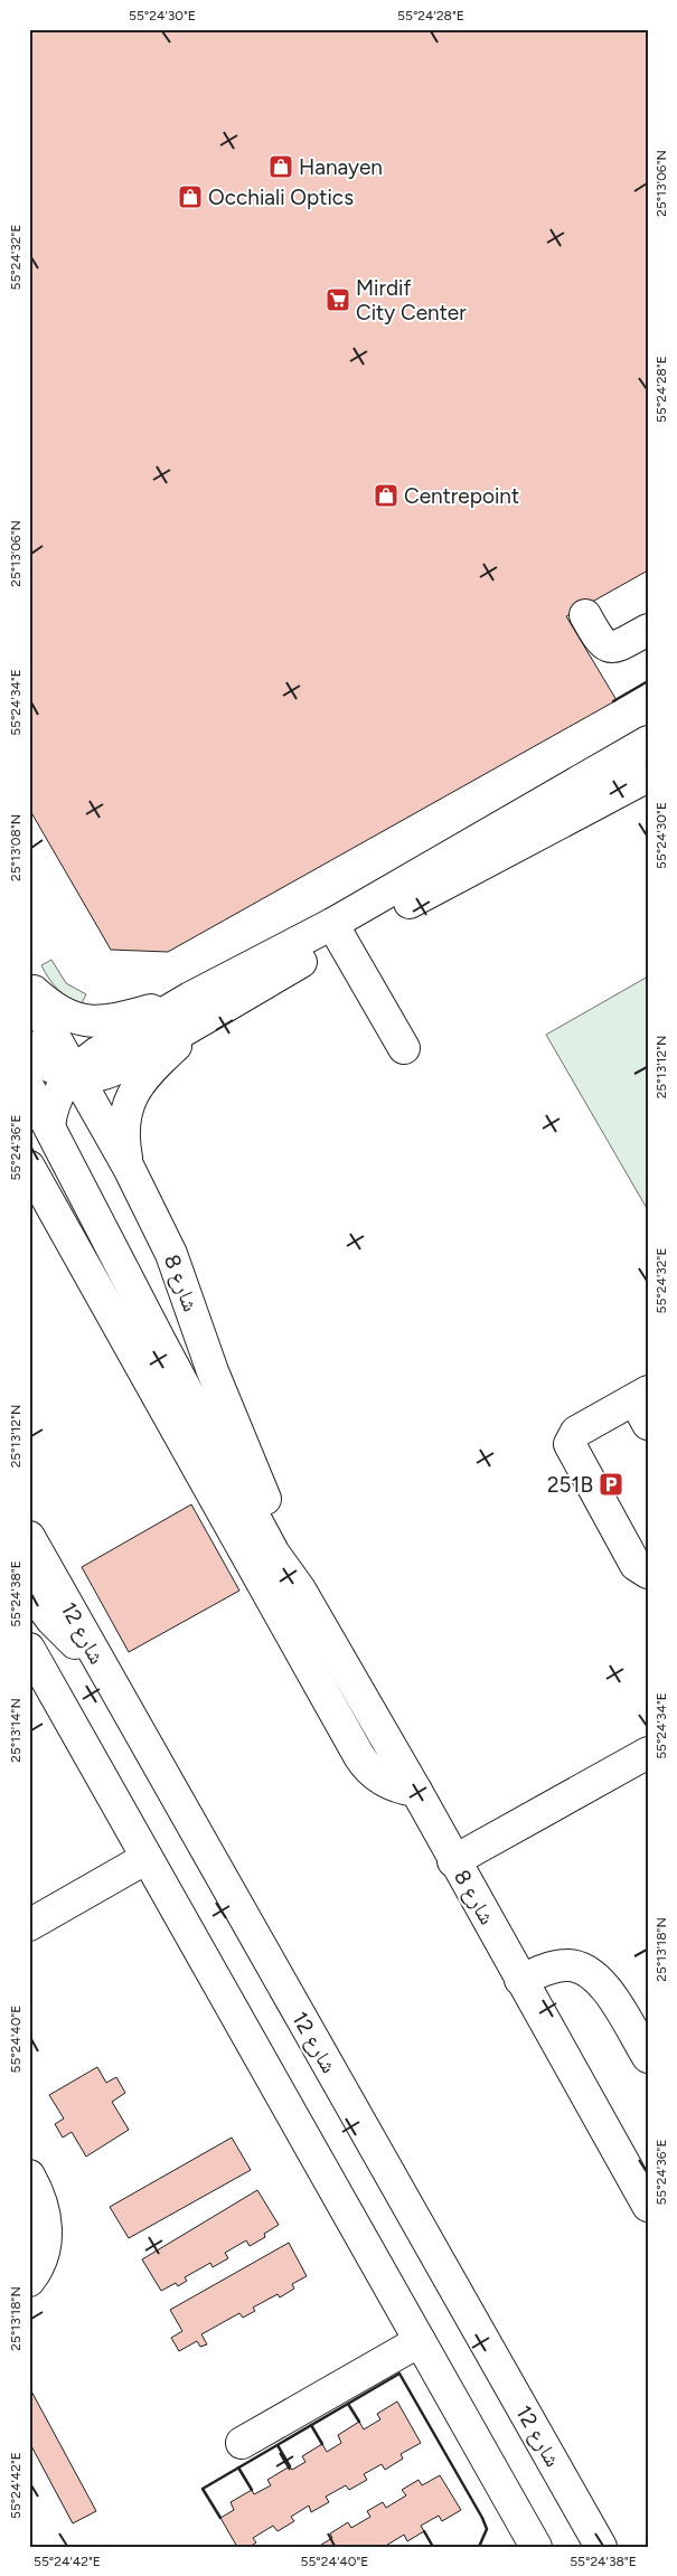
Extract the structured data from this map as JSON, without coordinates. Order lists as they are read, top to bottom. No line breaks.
{"streets":{"street":["شارع 8","شارع 12"]},"places":{"shop":["Hanayen","Occhiali Optics","Centrepoint"],"supermarket":["Mirdif City Center"],"parking":["251B"]},"coordinates":["55°24'30\"E","55°24'28\"E","25°13'06\"N","55°24'32\"E","55°24'34\"E","25°13'08\"N","25°13'12\"N","55°24'36\"E","55°24'38\"E","25°13'14\"N","25°13'18\"N","55°24'40\"E","55°24'42\"E"]}
